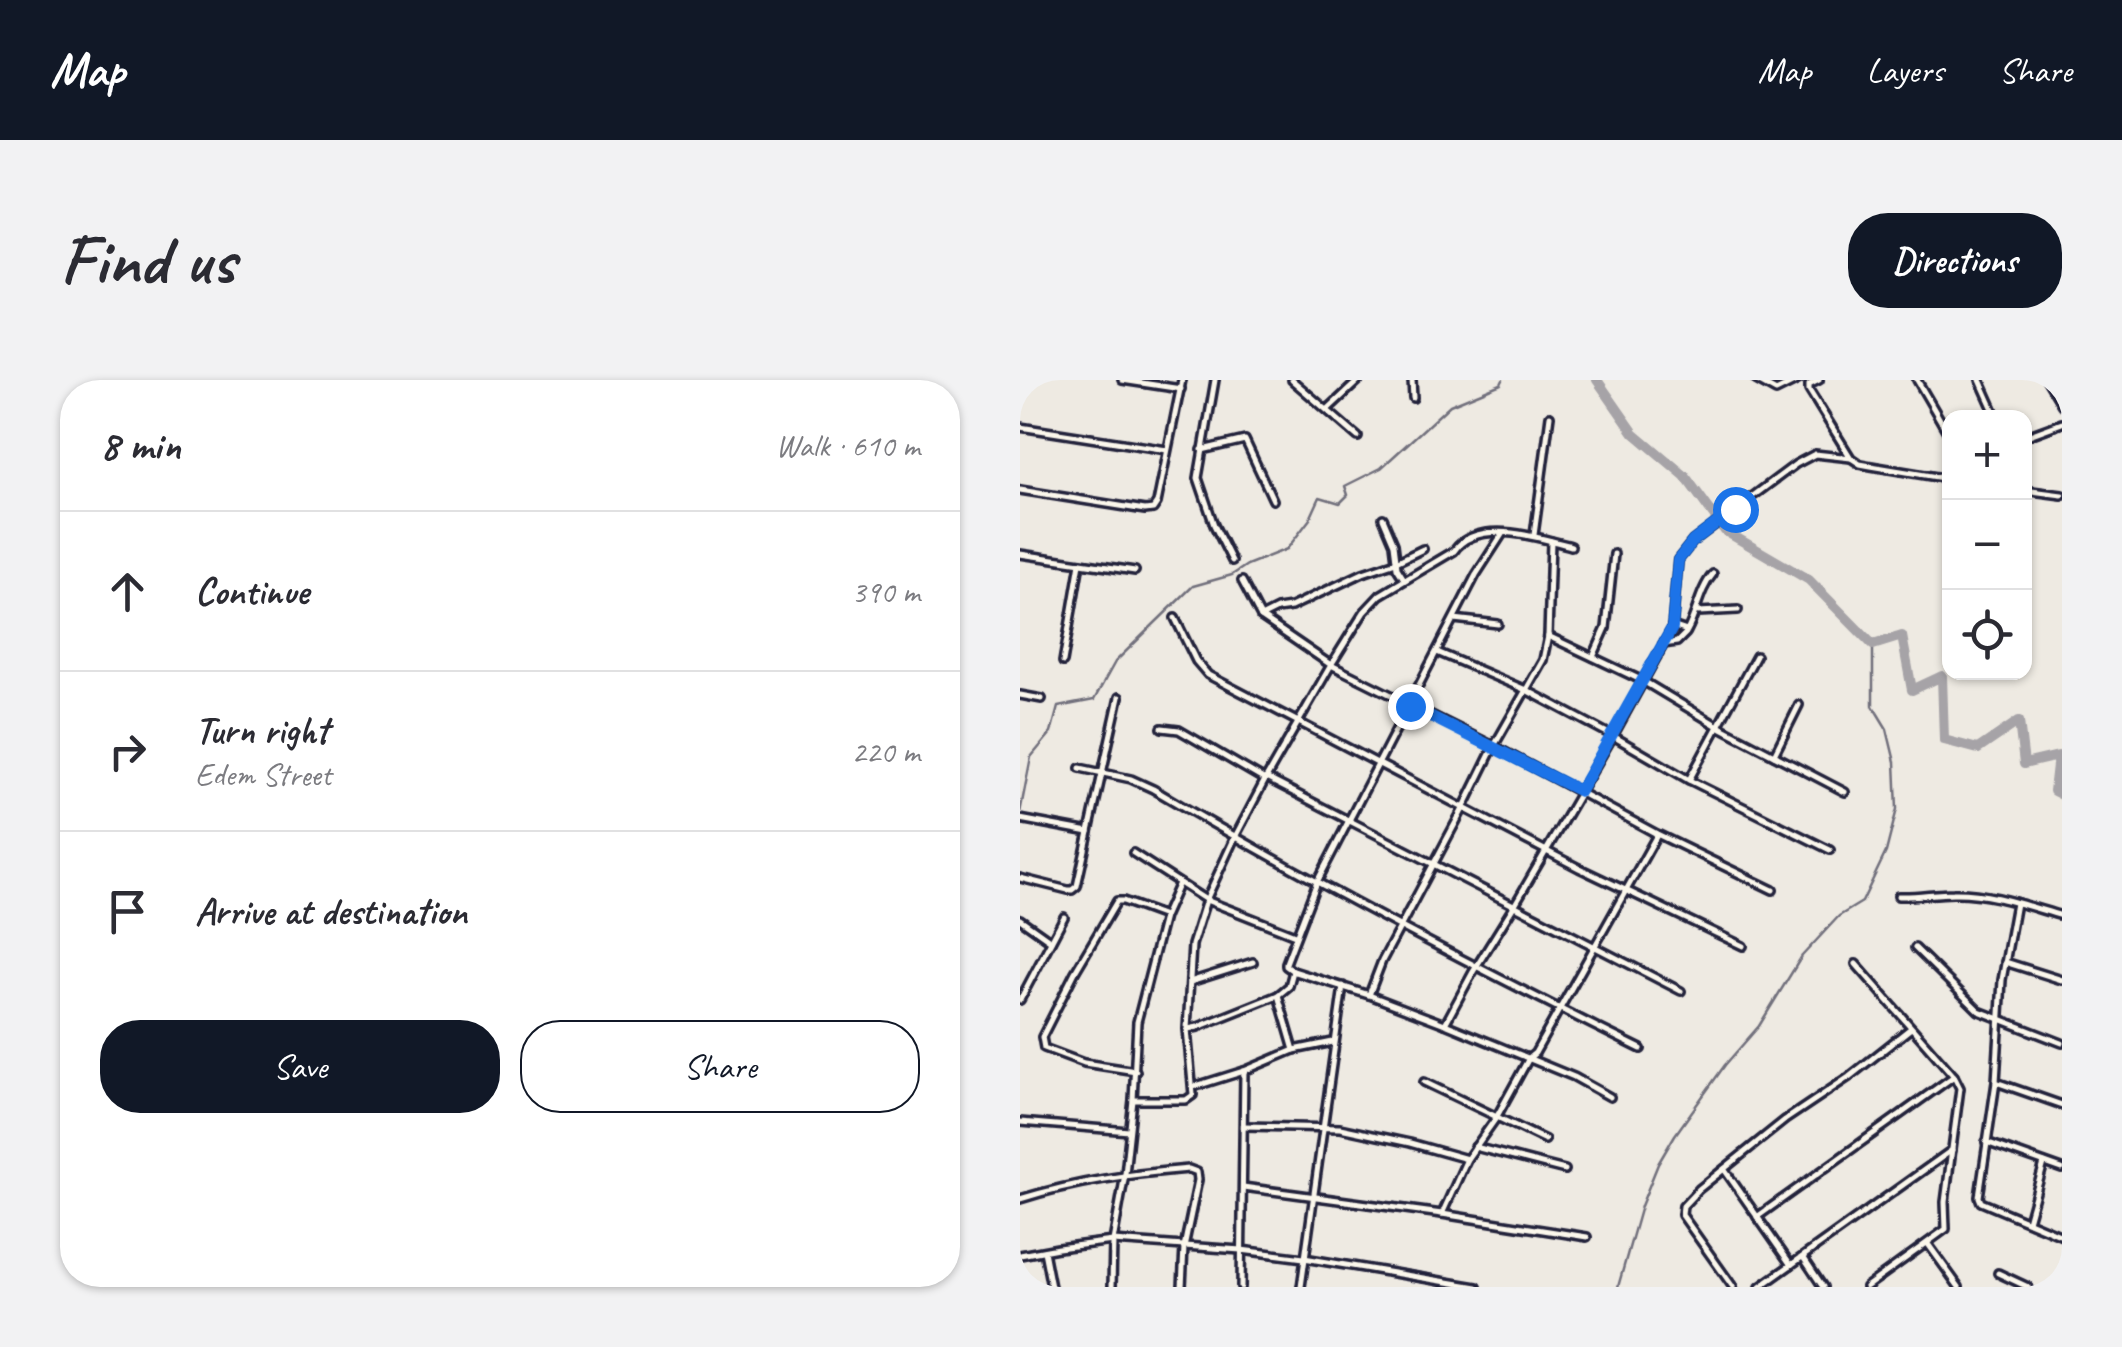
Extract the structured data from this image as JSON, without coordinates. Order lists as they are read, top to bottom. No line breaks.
{"page":{"header":"Map","nav":["Map","Layers","Share"],"buttons":["Directions",["Save","Share"]],"title":"Find us","heading":["8 min","Walk · 610 m"],"map_buttons":["+","−"],"list":[["Continue","390 m"],["Turn right","Edem Street","220 m"],"Arrive at destination"]}}
